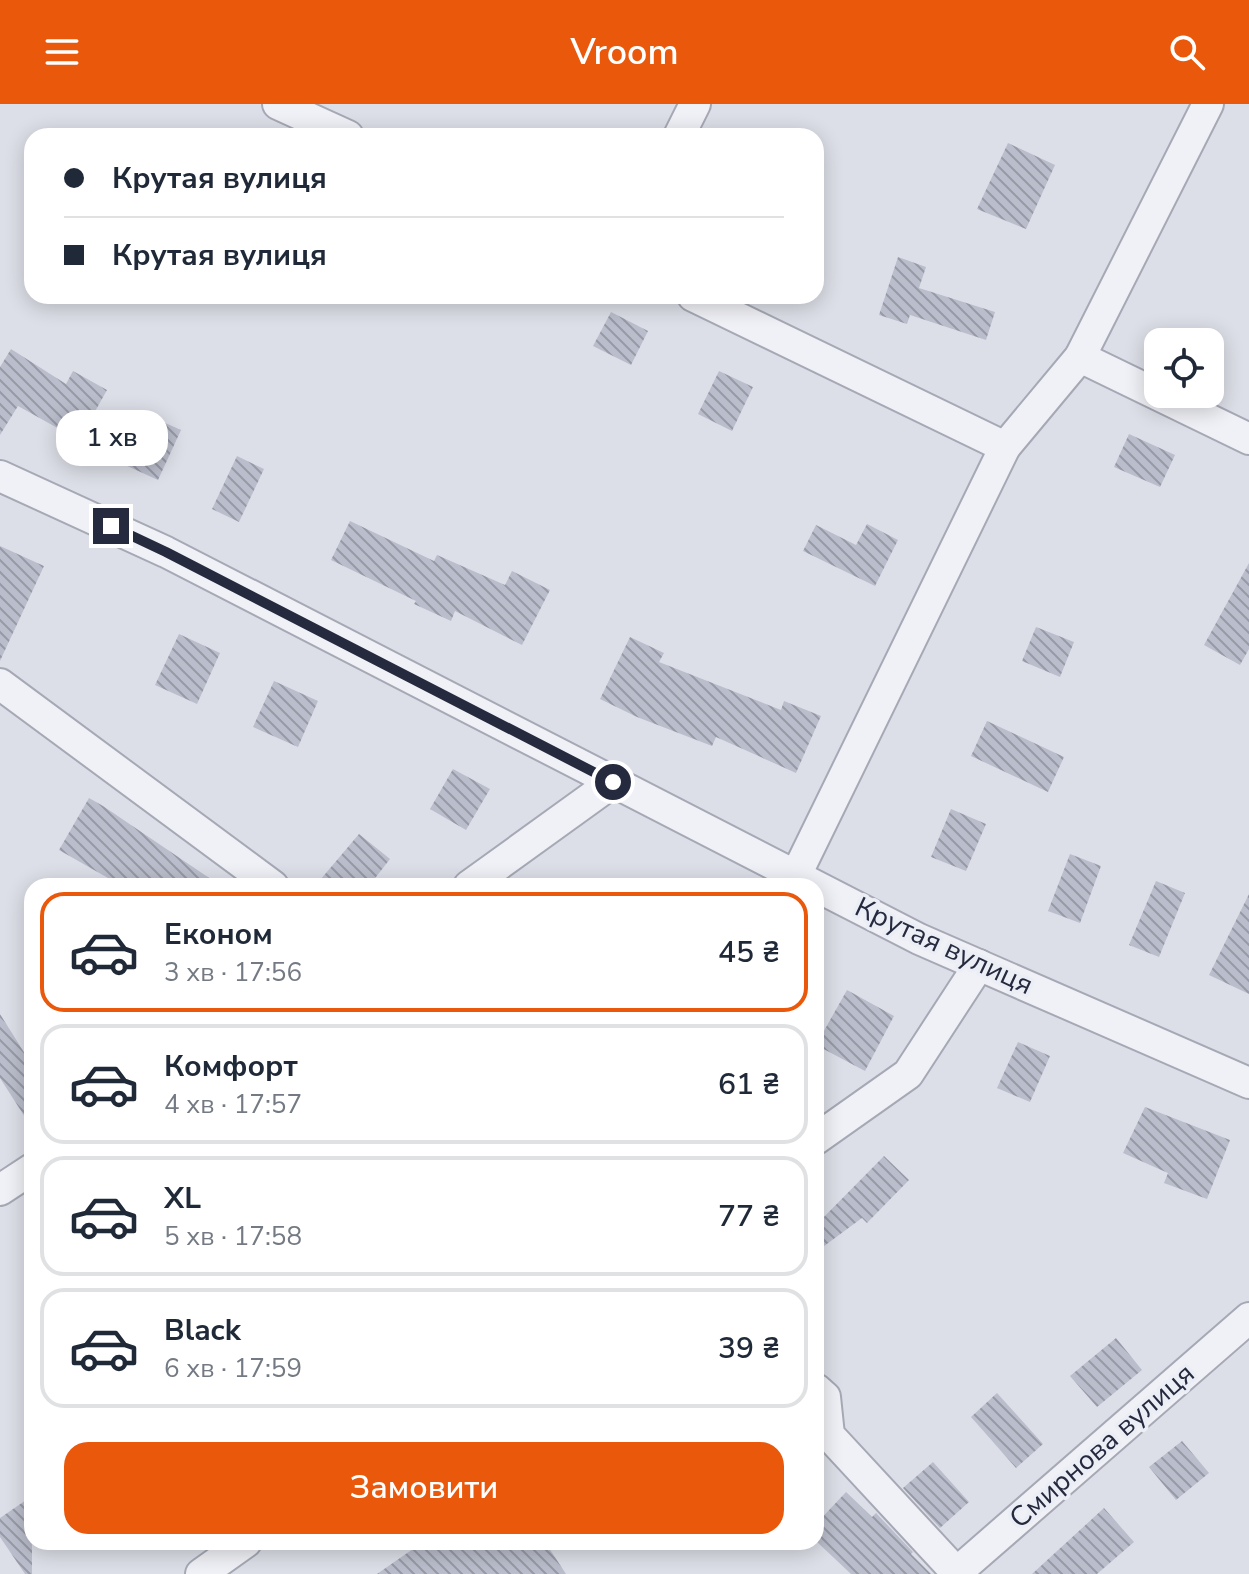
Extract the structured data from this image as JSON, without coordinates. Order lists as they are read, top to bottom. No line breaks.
{"streets":{"street":["Крутая вулиця","Смирнова вулиця"]},"page":{"header":"Vroom","banner":["Крутая вулиця","Крутая вулиця"],"bubble":"1 хв","list":[{"name":"Економ","note":"3 хв · 17:56","value":"45 ₴"},{"name":"Комфорт","note":"4 хв · 17:57","value":"61 ₴"},{"name":"XL","note":"5 хв · 17:58","value":"77 ₴"},{"name":"Black","note":"6 хв · 17:59","value":"39 ₴"}],"buttons":"Замовити"}}
